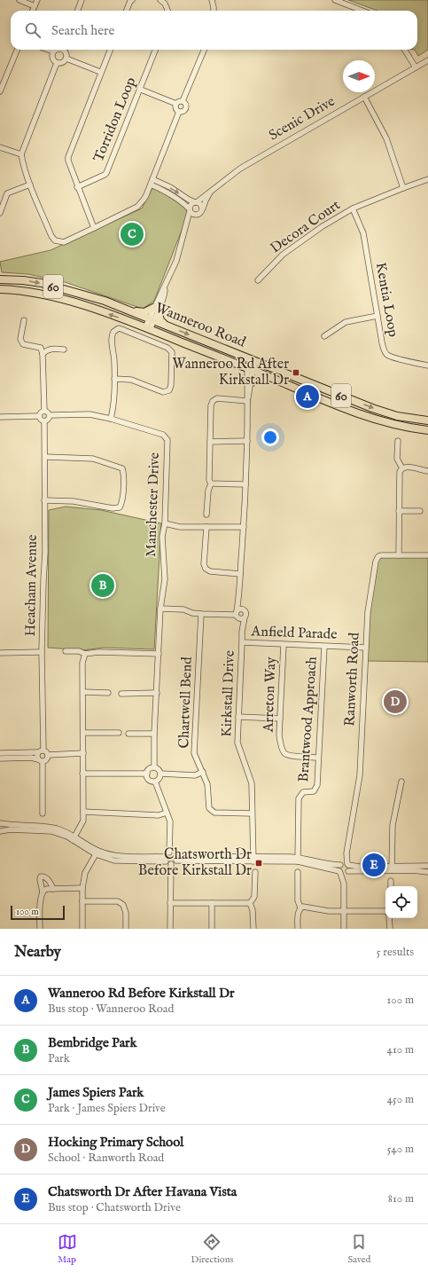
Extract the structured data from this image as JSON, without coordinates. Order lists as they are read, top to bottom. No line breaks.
{"streets":{"highway":["60","Wanneroo Road"],"street":["Scenic Drive","Torridon Loop","Decora Court","Kentia Loop","Manchester Drive","Heacham Avenue","Anfield Parade","Ranworth Road","Kirkstall Drive","Arreton Way","Chartwell Bend","Brantwood Approach"]},"crossings":[["Decora Court","Kentia Loop"],["Wanneroo Road","Kirkstall Drive"],["Manchester Drive","Heacham Avenue"],["Anfield Parade","Ranworth Road"],["Anfield Parade","Kirkstall Drive"],["Anfield Parade","Arreton Way"],["Anfield Parade","Brantwood Approach"],["Kirkstall Drive","Chartwell Bend"],["Arreton Way","Brantwood Approach"]],"places":{"transit":["Wanneroo Rd After Kirkstall Dr","Chatsworth Dr Before Kirkstall Dr"]},"scale_bar":"100 m","north":"right","page":{"search":"Search here","pins":["C","A","B","D","E"],"scale":"100 m","heading":["Nearby","5 results"],"list":[{"mark":"A","name":"Wanneroo Rd Before Kirkstall Dr","note":"Bus stop · Wanneroo Road","value":"100 m"},{"mark":"B","name":"Bembridge Park","note":"Park","value":"410 m"},{"mark":"C","name":"James Spiers Park","note":"Park · James Spiers Drive","value":"450 m"},{"mark":"D","name":"Hocking Primary School","note":"School · Ranworth Road","value":"540 m"},{"mark":"E","name":"Chatsworth Dr After Havana Vista","note":"Bus stop · Chatsworth Drive","value":"810 m"}],"nav":["Map","Directions","Saved"]}}
